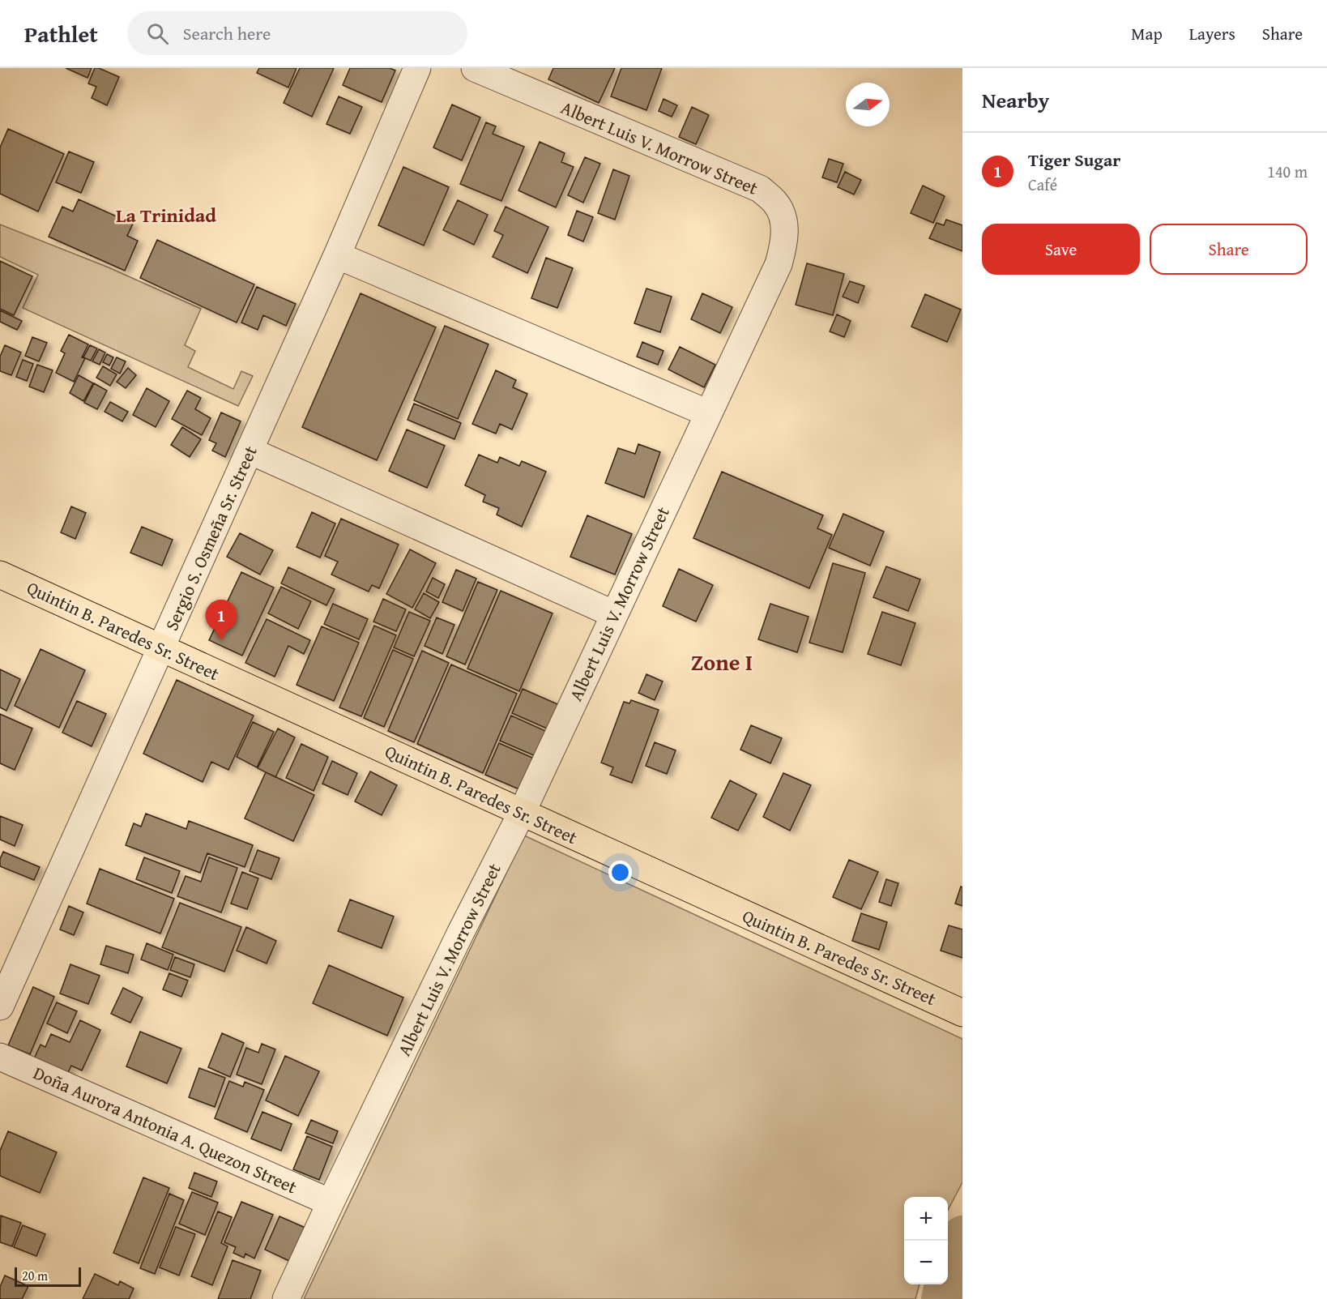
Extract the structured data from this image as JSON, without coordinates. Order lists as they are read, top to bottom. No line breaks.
{"streets":{"main road":["Quintin B. Paredes Sr. Street"],"street":["Albert Luis V. Morrow Street","Sergio S. Osmeña Sr. Street","Doña Aurora Antonia A. Quezon Street"]},"crossings":[["Albert Luis V. Morrow Street","Quintin B. Paredes Sr. Street"],["Albert Luis V. Morrow Street","Doña Aurora Antonia A. Quezon Street"],["Sergio S. Osmeña Sr. Street","Quintin B. Paredes Sr. Street"]],"districts":["La Trinidad","Zone I"],"scale_bar":"20 m","north":"right","page":{"header":"Pathlet","search":"Search here","nav":["Map","Layers","Share"],"heading":"Nearby","list":[{"mark":"1","name":"Tiger Sugar","note":"Café","value":"140 m"}],"buttons":["Save","Share"],"pins":"1","map_buttons":["+","−"],"scale":"20 m"}}
